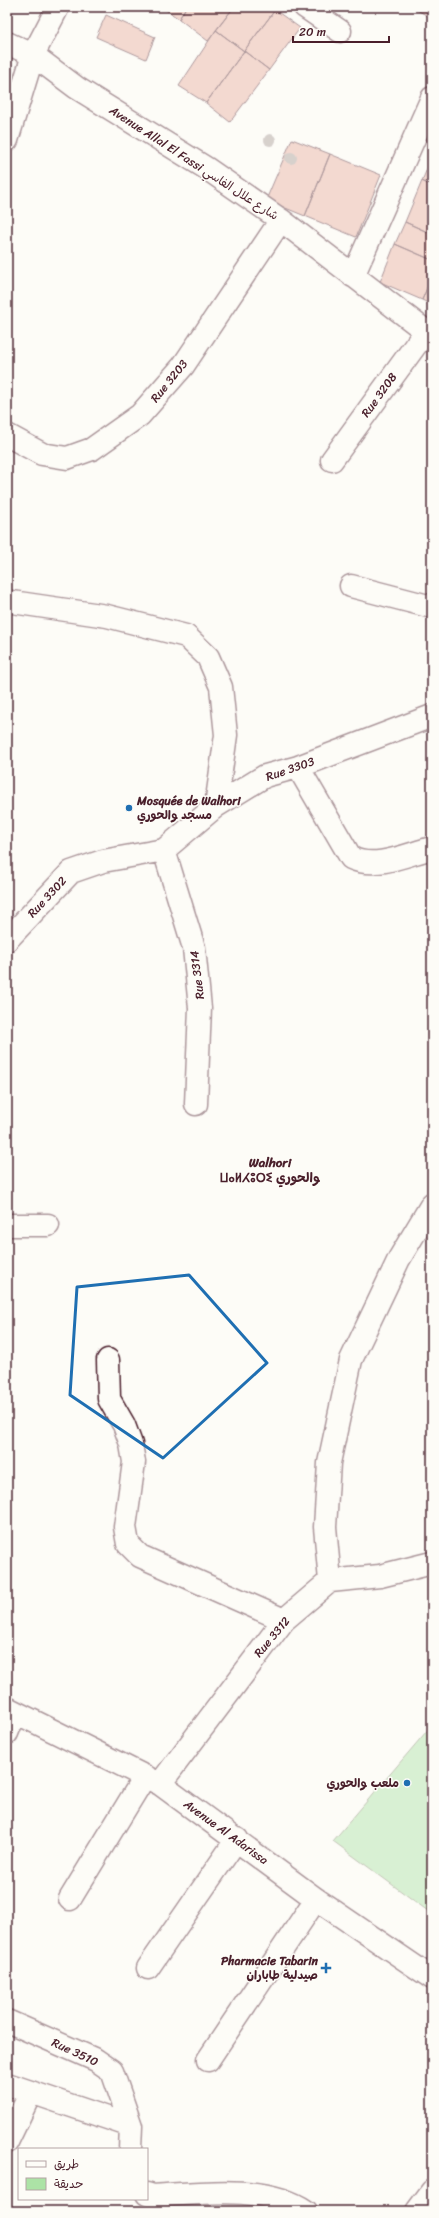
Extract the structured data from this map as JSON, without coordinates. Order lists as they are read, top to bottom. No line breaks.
{"streets":{"street":["Avenue Allal El Fassi شارع علال الفاسي","Rue 3203","Rue 3208","Rue 3303","Rue 3302","Rue 3314","Rue 3312","Avenue Al Adarissa","Rue 3510"]},"crossings":[["Avenue Allal El Fassi شارع علال الفاسي","Rue 3203"],["Avenue Allal El Fassi شارع علال الفاسي","Rue 3208"],["Rue 3303","Rue 3302"],["Rue 3303","Rue 3314"],["Rue 3302","Rue 3314"],["Rue 3312","Avenue Al Adarissa"]],"districts":["Walhori ⵡⴰⵍⵃⵓⵔⵉ والحوري"],"places":{"other":["Mosquée de Walhori مسجد والحوري","ملعب والحوري"],"health":["Pharmacie Tabarin صيدلية طاباران"]},"legend":["طريق","حديقة"],"scale_bar":"20 m"}
